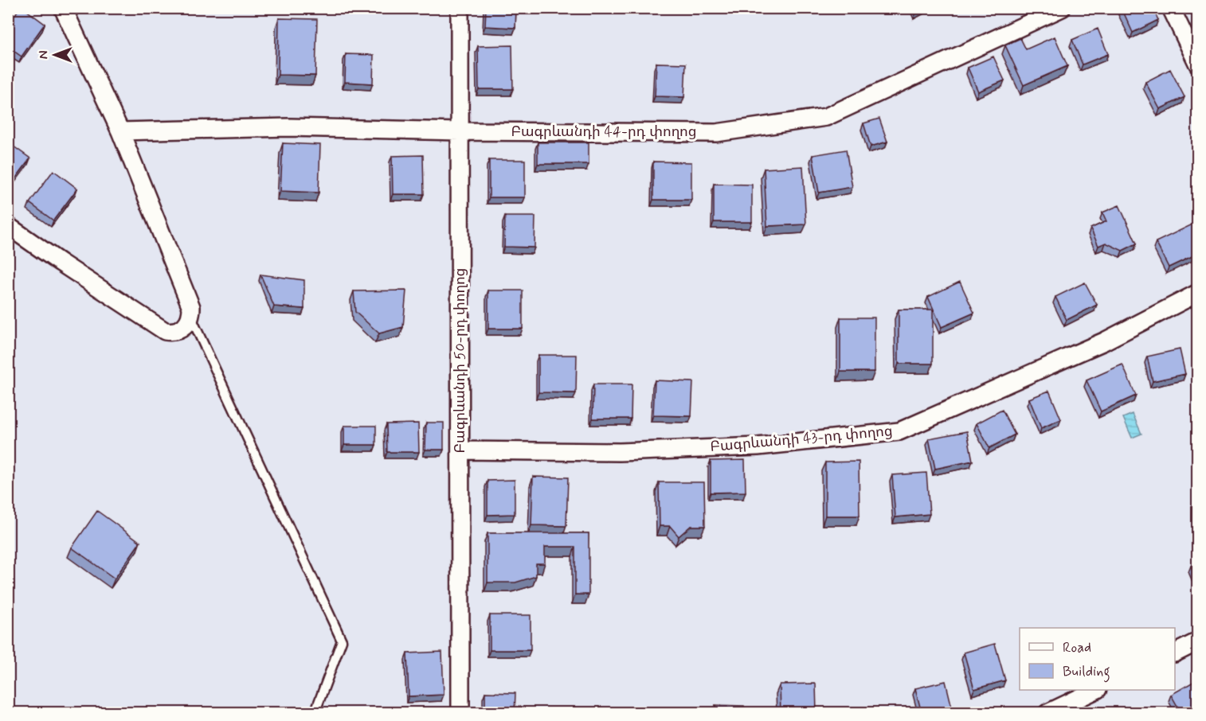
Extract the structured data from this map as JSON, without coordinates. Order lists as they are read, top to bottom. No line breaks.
{"streets":{"street":["Բագրևանդի 44-րդ փողոց","Բագրևանդի 50-րդ փողոց","Բագրևանդի 43-րդ փողոց"]},"crossings":[["Բագրևանդի 44-րդ փողոց","Բագրևանդի 50-րդ փողոց"],["Բագրևանդի 50-րդ փողոց","Բագրևանդի 43-րդ փողոց"]],"legend":["Road","Building"],"north":"left"}
